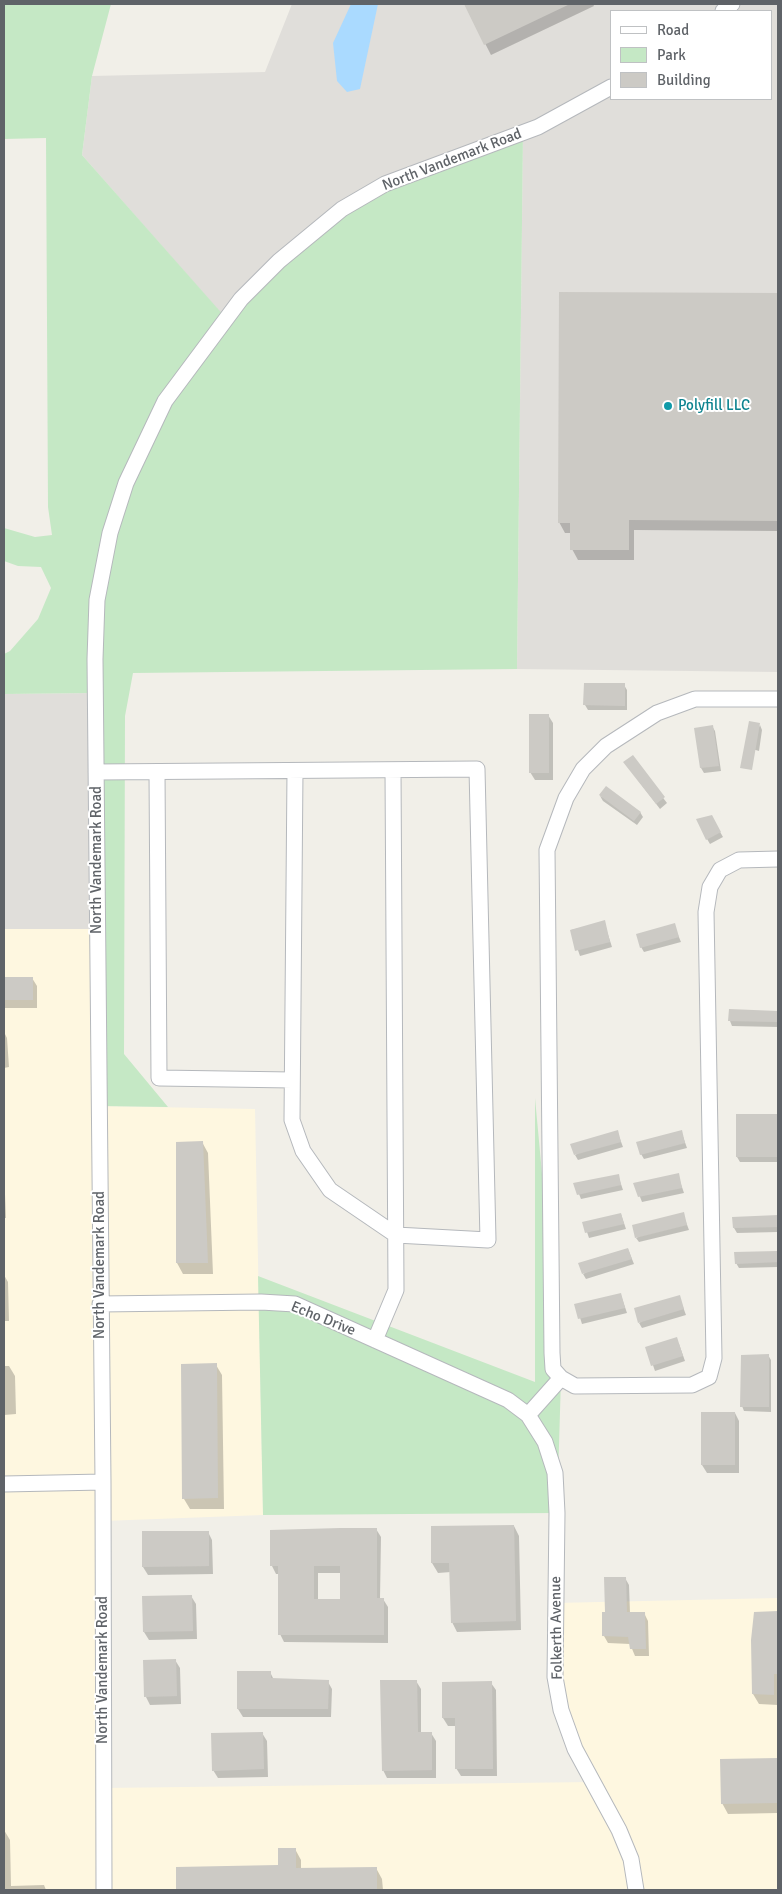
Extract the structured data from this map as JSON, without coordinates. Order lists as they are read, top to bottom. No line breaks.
{"streets":{"street":["North Vandemark Road","Echo Drive","Folkerth Avenue"]},"crossings":[["North Vandemark Road","Echo Drive"],["Echo Drive","Folkerth Avenue"]],"places":["Polyfill LLC"],"legend":["Road","Park","Building"]}
